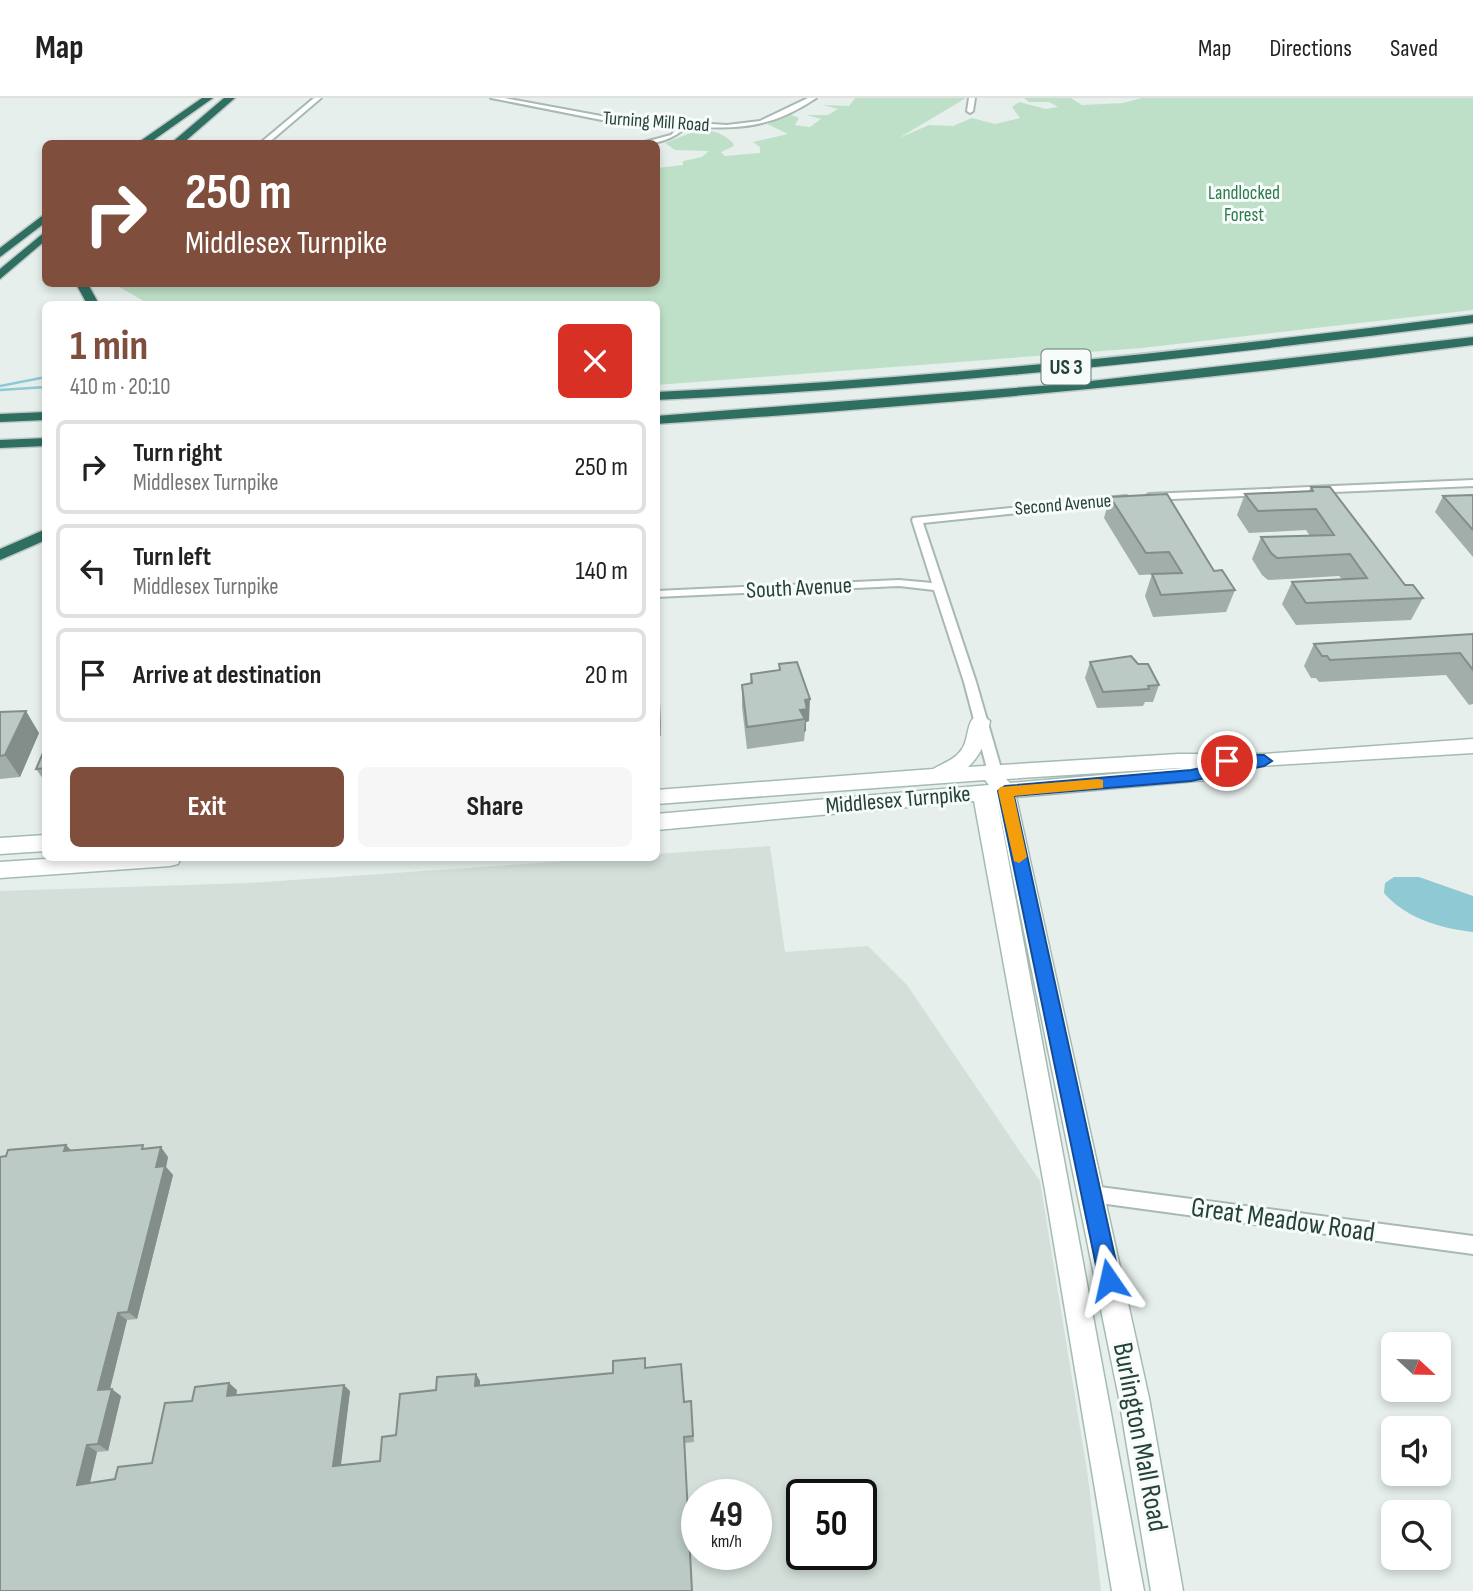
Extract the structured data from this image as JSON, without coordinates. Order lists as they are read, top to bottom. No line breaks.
{"streets":{"highway":["US 3"],"main road":["Middlesex Turnpike","Burlington Mall Road"],"street":["Turning Mill Road","Second Avenue","South Avenue","Great Meadow Road"]},"crossings":[["Second Avenue","South Avenue"],["Second Avenue","Middlesex Turnpike"],["Second Avenue","Burlington Mall Road"],["Middlesex Turnpike","Burlington Mall Road"],["Great Meadow Road","Burlington Mall Road"]],"parks":["Landlocked Forest"],"north":"right","page":{"header":"Map","nav":["Map","Directions","Saved"],"turn":["250 m","Middlesex Turnpike"],"heading":["1 min","410 m · 20:10"],"list":[{"name":"Turn right","note":"Middlesex Turnpike","value":"250 m"},{"name":"Turn left","note":"Middlesex Turnpike","value":"140 m"},{"name":"Arrive at destination","value":"20 m"}],"buttons":["Exit","Share"],"speed":"49 km/h","limit":"50"}}
